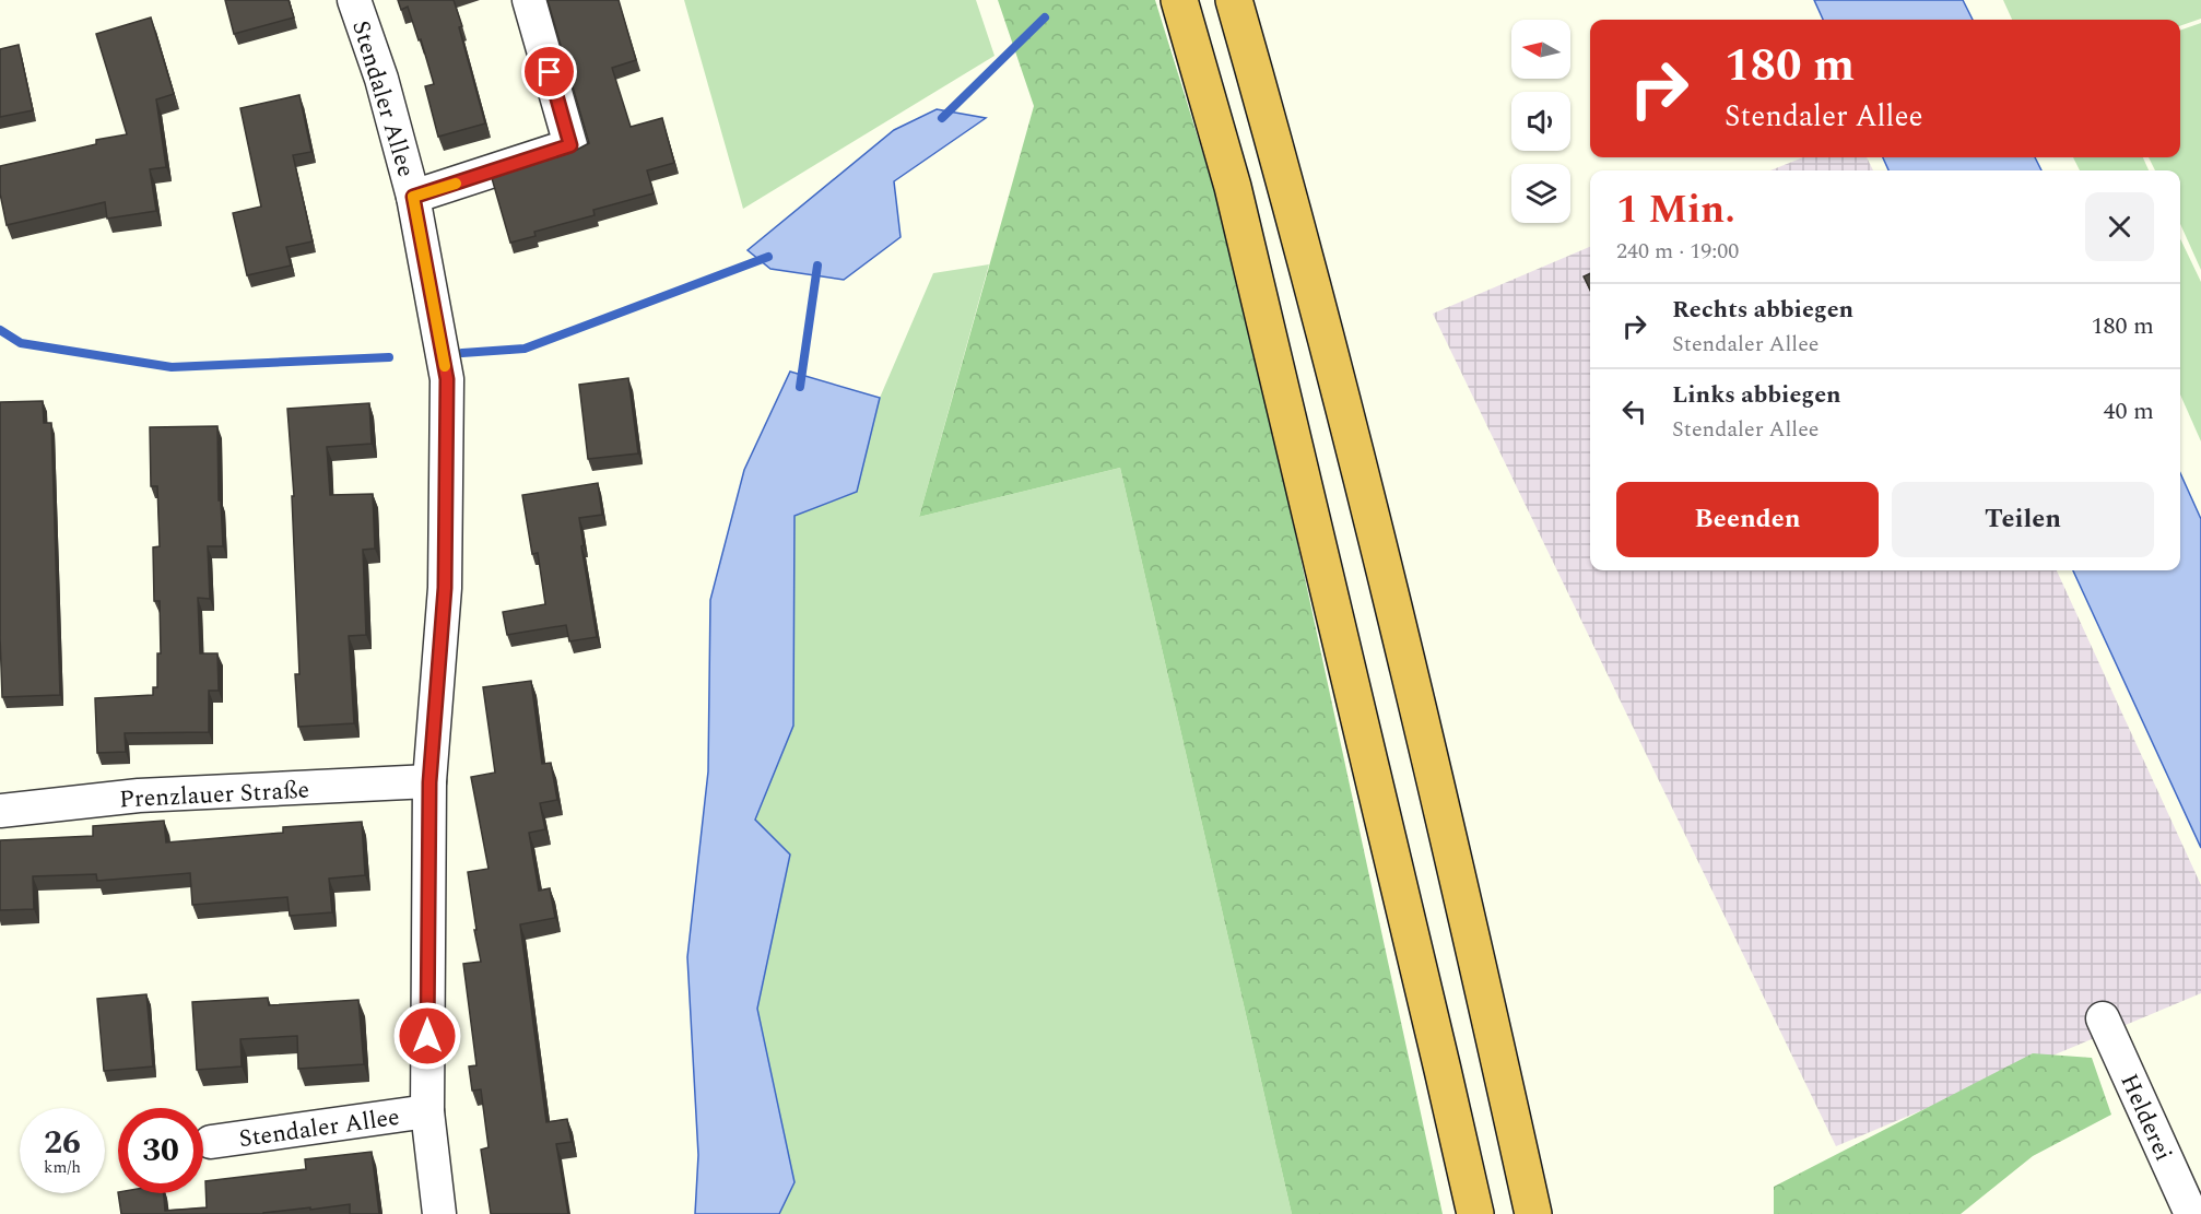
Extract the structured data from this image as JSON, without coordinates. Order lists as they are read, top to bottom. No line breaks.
{"streets":{"street":["Stendaler Allee","Prenzlauer Straße","Helderei"]},"crossings":[["Stendaler Allee","Prenzlauer Straße"]],"north":"left","page":{"turn":["180 m","Stendaler Allee"],"heading":["1 Min.","240 m · 19:00"],"list":[{"name":"Rechts abbiegen","note":"Stendaler Allee","value":"180 m"},{"name":"Links abbiegen","note":"Stendaler Allee","value":"40 m"}],"buttons":["Beenden","Teilen"],"speed":"26 km/h","limit":"30"}}
